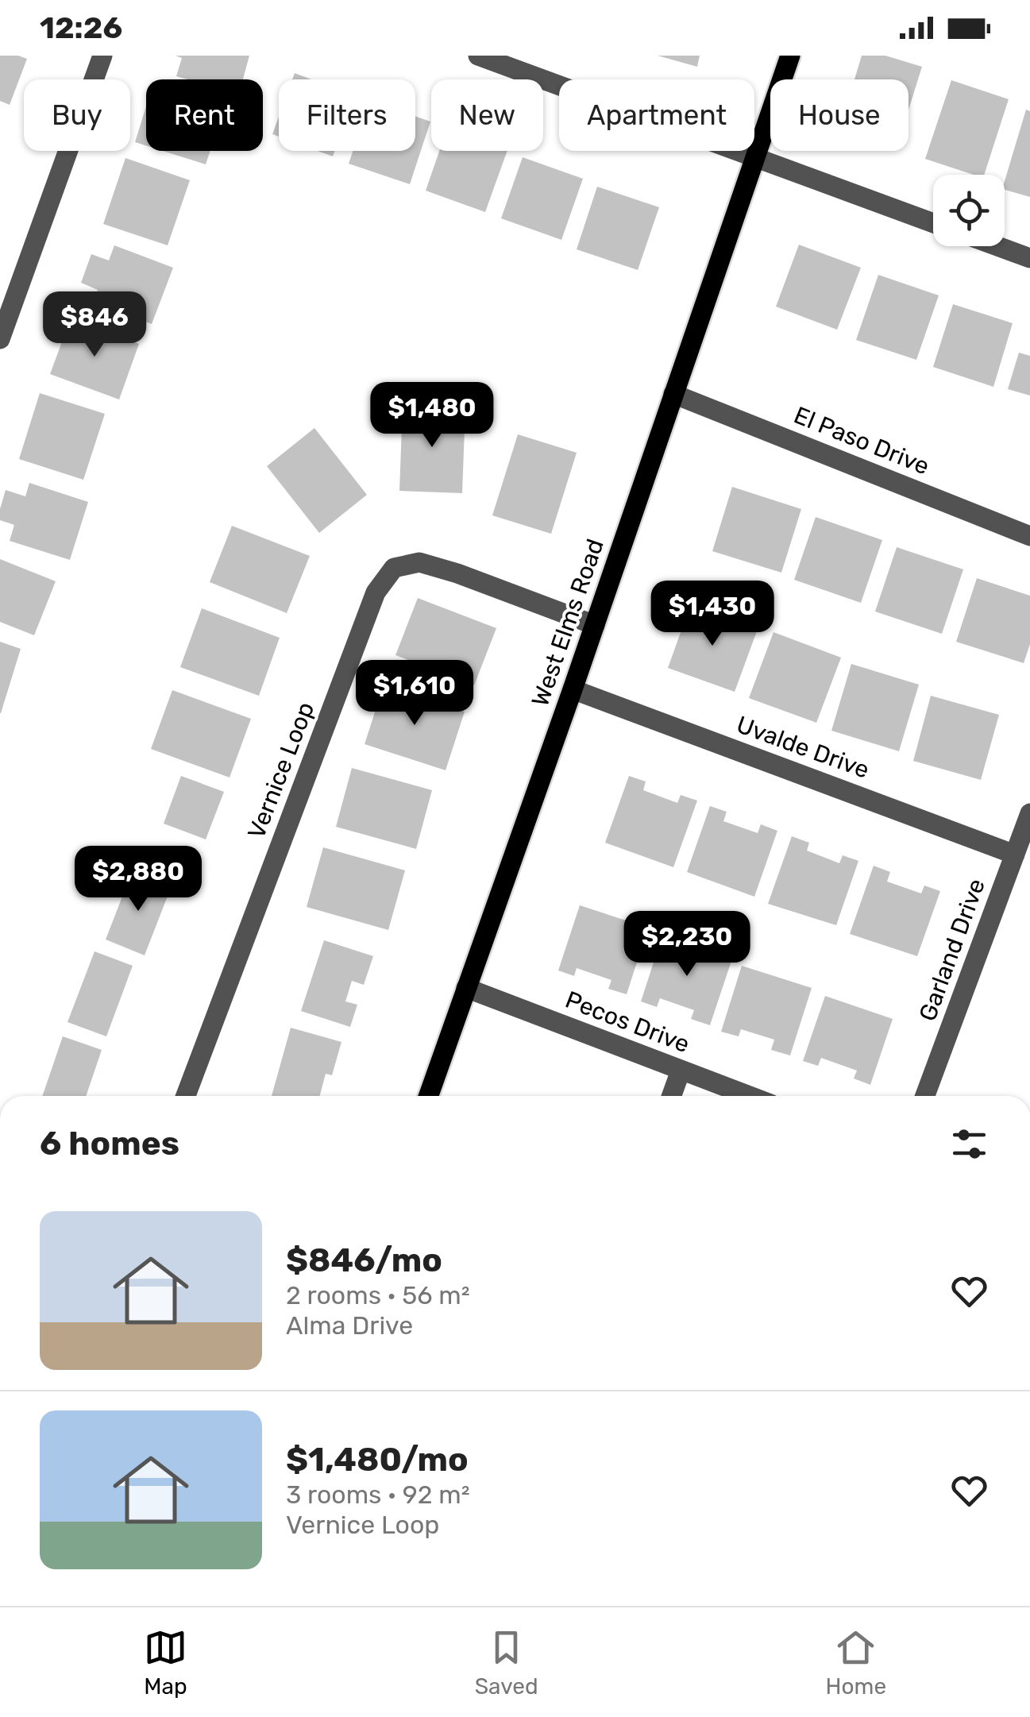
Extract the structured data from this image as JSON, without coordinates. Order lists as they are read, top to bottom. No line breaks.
{"streets":{"main road":["West Elms Road"],"street":["El Paso Drive","Uvalde Drive","Vernice Loop","Garland Drive","Pecos Drive"]},"crossings":[["El Paso Drive","West Elms Road"],["West Elms Road","Uvalde Drive"],["West Elms Road","Vernice Loop"],["West Elms Road","Pecos Drive"],["Uvalde Drive","Garland Drive"]],"page":{"status":"12:26","chip":["Buy","Rent","Filters","New","Apartment","House"],"price":["$846","$1,480","$1,430","$1,610","$2,880","$2,230"],"heading":"6 homes","list":[{"name":"$846/mo","note":"2 rooms · 56 m² · Alma Drive"},{"name":"$1,480/mo","note":"3 rooms · 92 m² · Vernice Loop"}],"tabs":["Map","Saved","Home"]}}
